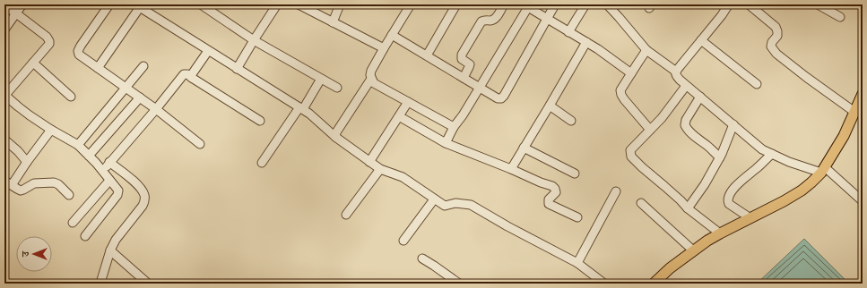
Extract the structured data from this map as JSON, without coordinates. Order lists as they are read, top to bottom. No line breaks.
{"north":"left"}
